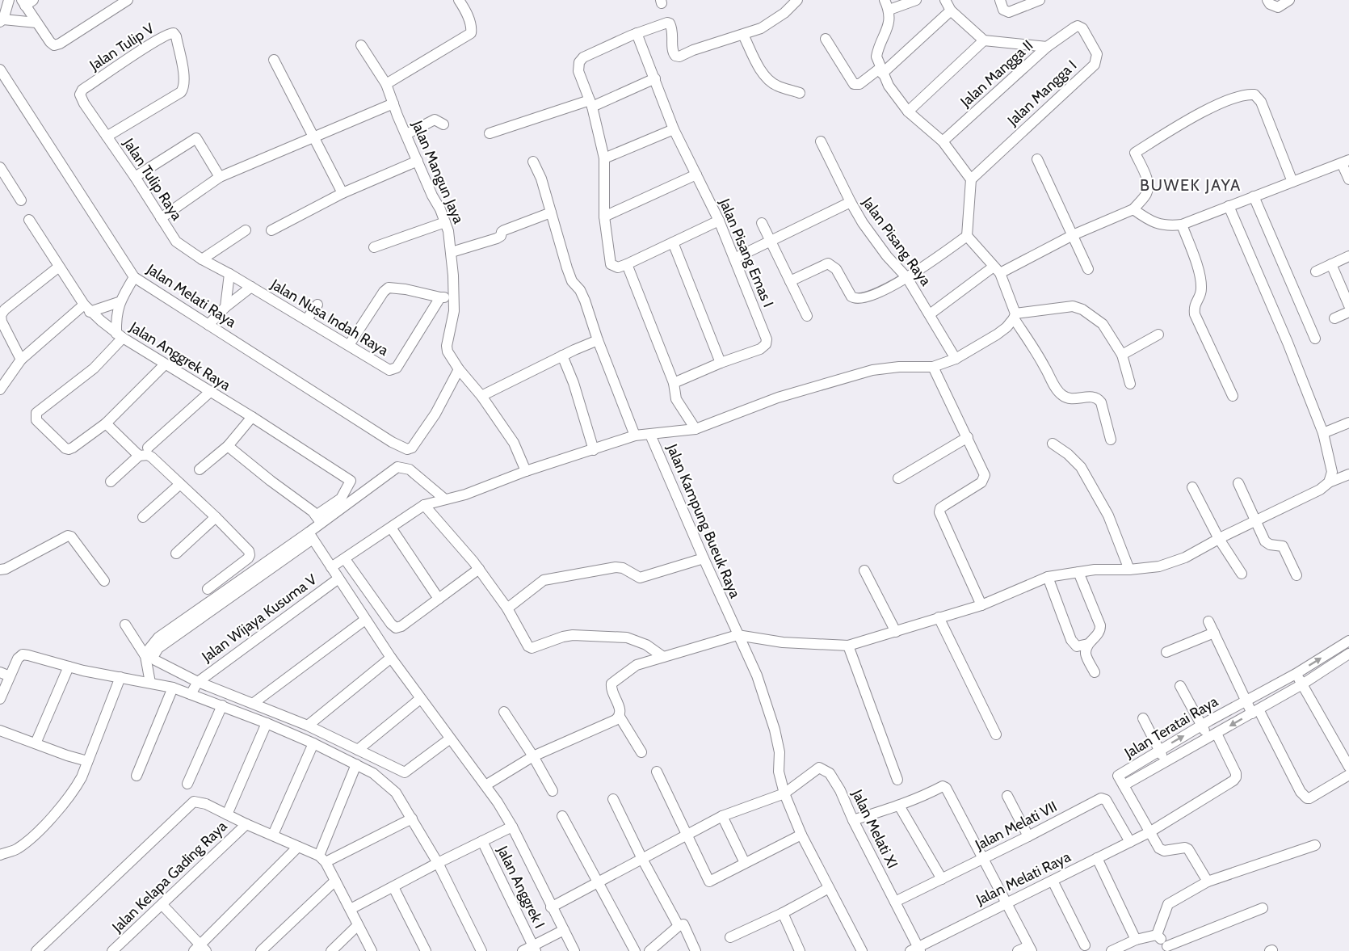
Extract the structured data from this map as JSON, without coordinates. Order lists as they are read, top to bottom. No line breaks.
{"streets":{"street":["Jalan Tulip V","Jalan Mangga II","Jalan Mangga I","Jalan Mangun Jaya","Jalan Tulip Raya","Jalan Pisang Raya","Jalan Pisang Emas I","Jalan Melati Raya","Jalan Nusa Indah Raya","Jalan Anggrek Raya","Jalan Kampung Bueuk Raya","Jalan Wijaya Kusuma V","Jalan Teratai Raya","Jalan Melati VII","Jalan Melati XI","Jalan Kelapa Gading Raya","Jalan Anggrek I"]},"crossings":[["Jalan Tulip V","Jalan Tulip Raya"],["Jalan Mangga II","Jalan Mangga I"],["Jalan Mangun Jaya","Jalan Melati Raya"],["Jalan Tulip Raya","Jalan Nusa Indah Raya"],["Jalan Pisang Raya","Jalan Pisang Emas I"],["Jalan Pisang Raya","Jalan Kampung Bueuk Raya"],["Jalan Melati Raya","Jalan Teratai Raya"],["Jalan Melati Raya","Jalan Melati VII"],["Jalan Melati Raya","Jalan Melati XI"],["Jalan Kampung Bueuk Raya","Jalan Melati XI"],["Jalan Melati VII","Jalan Melati XI"]],"districts":["BUWEK JAYA"]}
